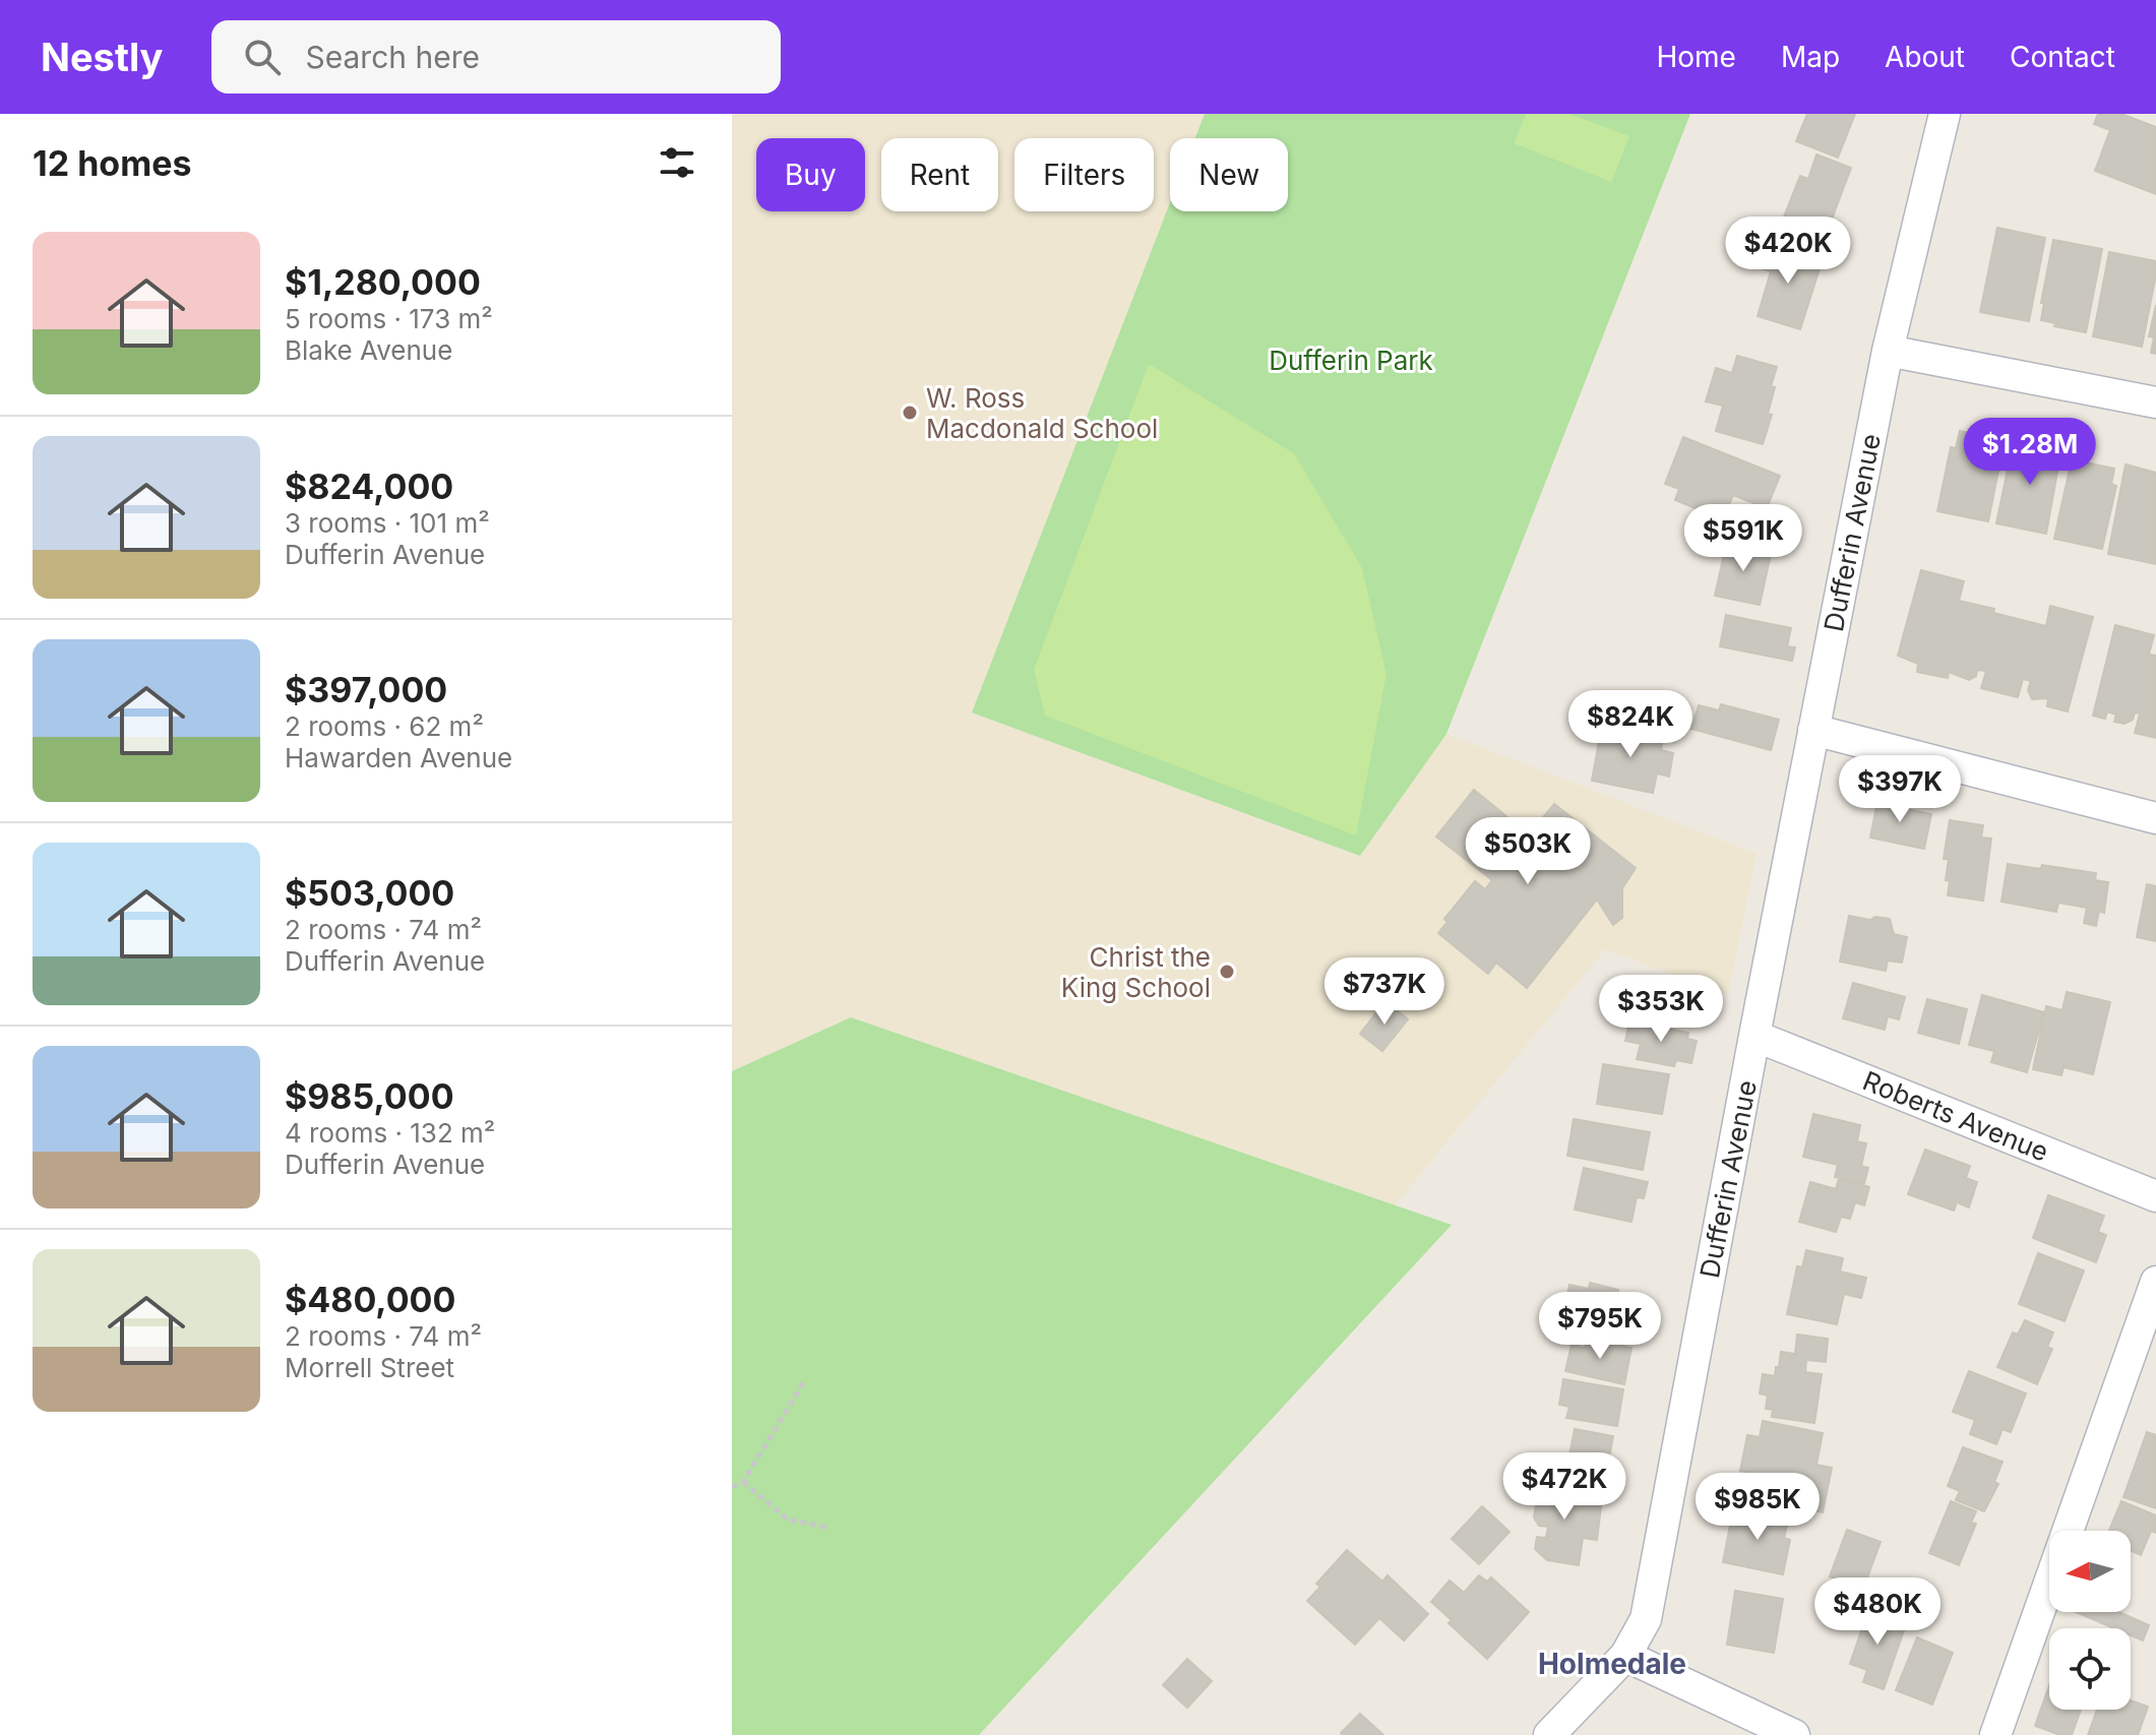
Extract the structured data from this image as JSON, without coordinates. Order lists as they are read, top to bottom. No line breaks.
{"streets":{"street":["Dufferin Avenue","Roberts Avenue"]},"crossings":[["Dufferin Avenue","Roberts Avenue"]],"districts":["Holmedale"],"parks":["Dufferin Park"],"places":["W. Ross Macdonald School","Christ the King School"],"north":"left","page":{"header":"Nestly","search":"Search here","nav":["Home","Map","About","Contact"],"heading":"12 homes","chip":["Buy","Rent","Filters","New"],"list":[{"name":"$1,280,000","note":"5 rooms · 173 m² · Blake Avenue"},{"name":"$824,000","note":"3 rooms · 101 m² · Dufferin Avenue"},{"name":"$397,000","note":"2 rooms · 62 m² · Hawarden Avenue"},{"name":"$503,000","note":"2 rooms · 74 m² · Dufferin Avenue"},{"name":"$985,000","note":"4 rooms · 132 m² · Dufferin Avenue"},{"name":"$480,000","note":"2 rooms · 74 m² · Morrell Street"}],"price":["$420K","$1.28M","$591K","$824K","$397K","$503K","$737K","$353K","$795K","$472K","$985K","$480K"]}}
